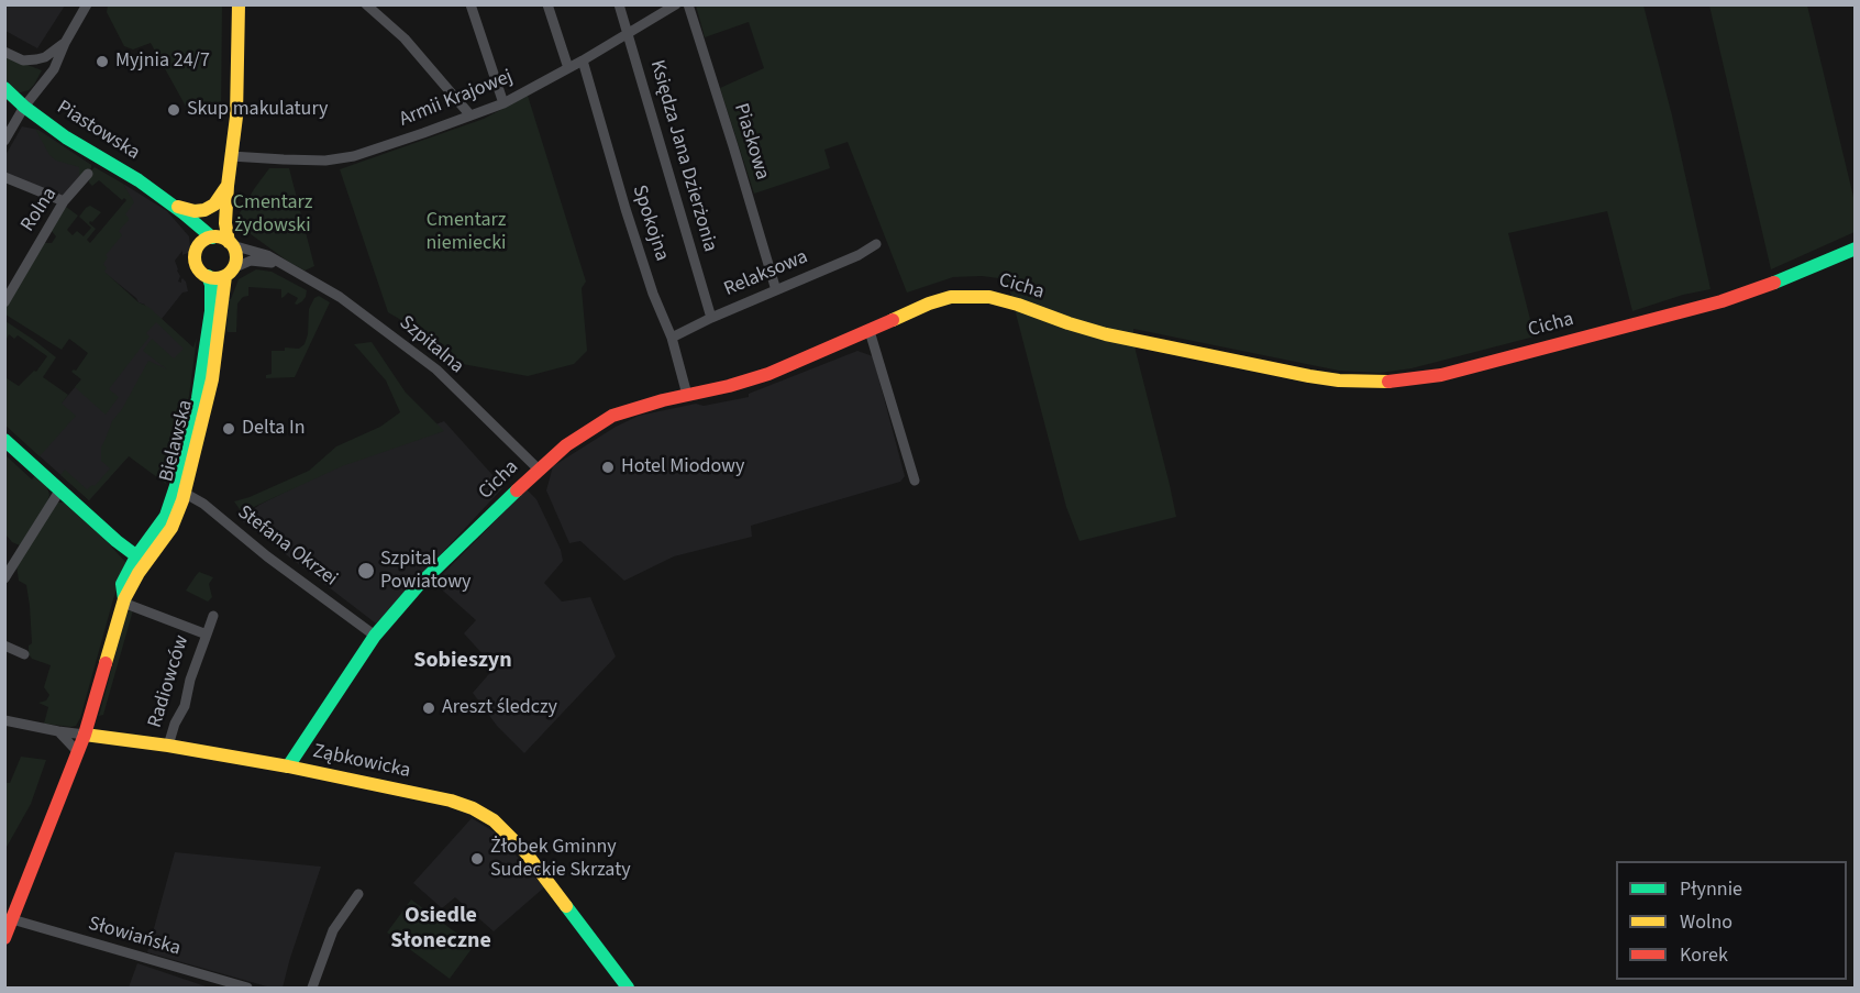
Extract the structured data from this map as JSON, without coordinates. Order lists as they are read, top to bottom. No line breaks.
{"streets":{"street":["Armii Krajowej","Piastowska","Piaskowa","Księdza Jana Dzierżonia","Rolna","Spokojna","Relaksowa","Cicha","Szpitalna","Bielawska","Stefana Okrzei","Radiowców","Ząbkowicka","Słowiańska"]},"crossings":[["Armii Krajowej","Księdza Jana Dzierżonia"],["Armii Krajowej","Spokojna"],["Piastowska","Szpitalna"],["Piastowska","Bielawska"],["Piaskowa","Relaksowa"],["Księdza Jana Dzierżonia","Relaksowa"],["Spokojna","Relaksowa"],["Spokojna","Cicha"],["Cicha","Szpitalna"],["Cicha","Stefana Okrzei"],["Cicha","Ząbkowicka"],["Szpitalna","Bielawska"],["Bielawska","Stefana Okrzei"],["Bielawska","Radiowców"],["Bielawska","Ząbkowicka"],["Bielawska","Słowiańska"],["Radiowców","Ząbkowicka"]],"districts":["Sobieszyn","Osiedle Słoneczne"],"parks":["Cmentarz żydowski","Cmentarz niemiecki"],"places":["Myjnia 24/7","Skup makulatury","Delta In","Hotel Miodowy","Szpital Powiatowy","Areszt śledczy","Żłobek Gminny Sudeckie Skrzaty"],"legend":["Płynnie","Wolno","Korek"]}
